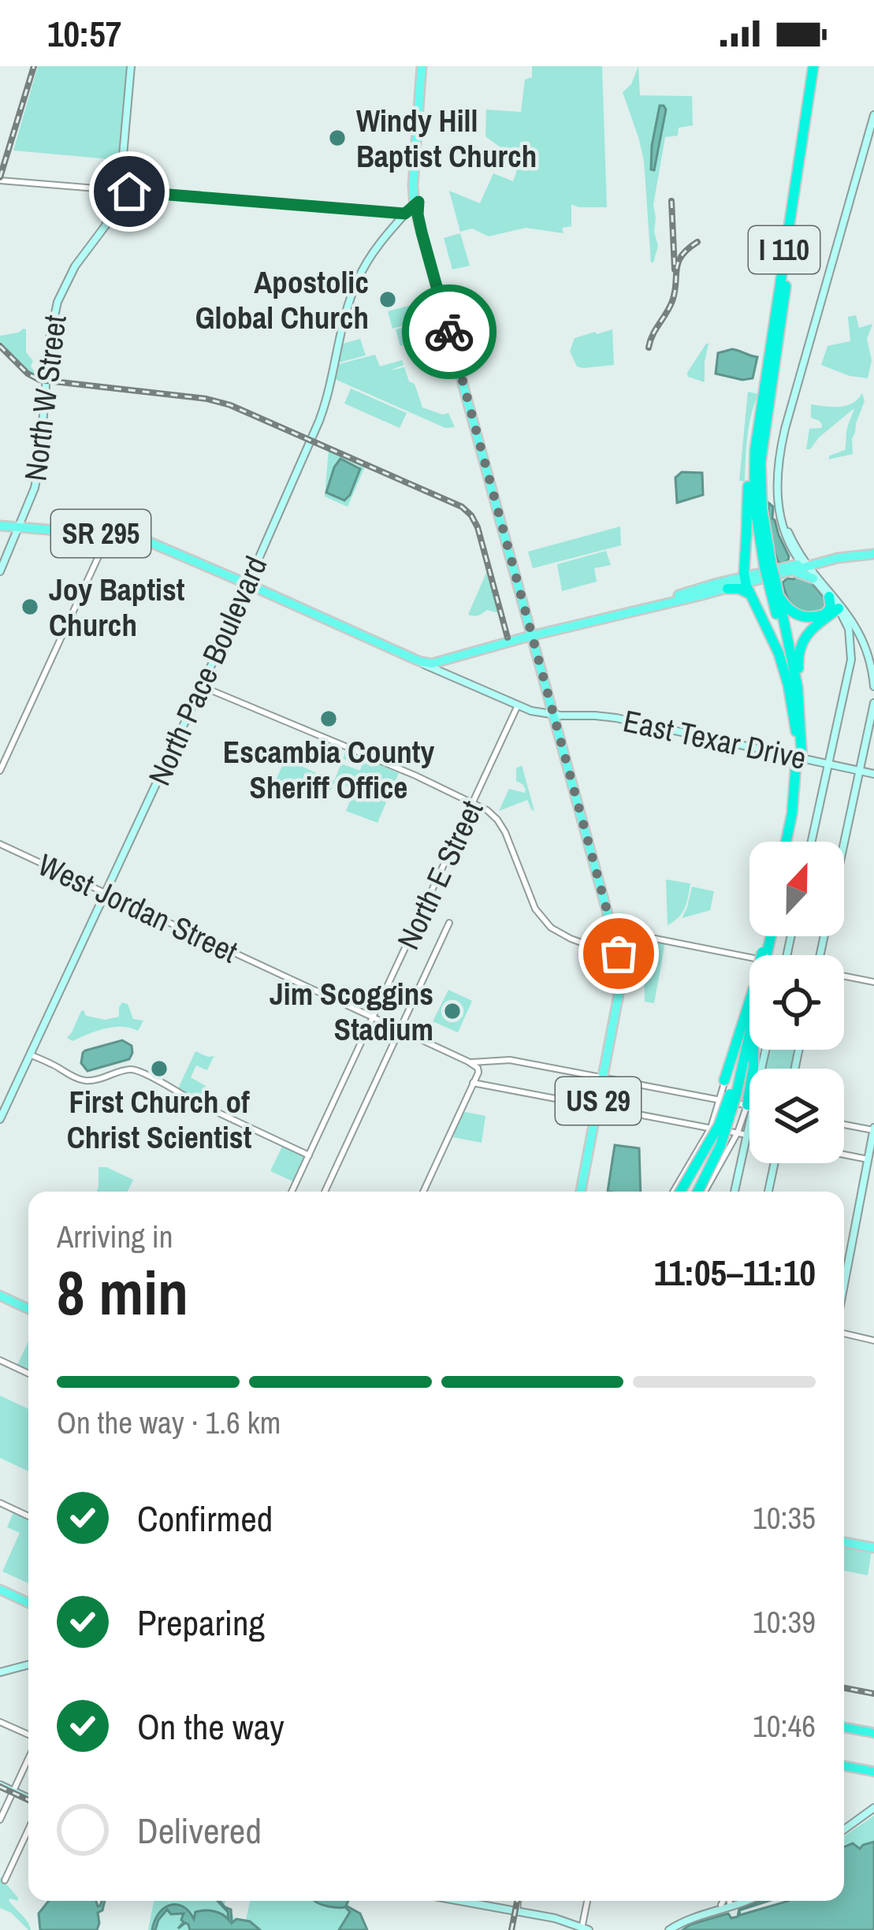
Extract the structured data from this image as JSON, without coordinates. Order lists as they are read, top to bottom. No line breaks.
{"streets":{"highway":["I 110"],"main road":["North W Street","SR 295","North Pace Boulevard","East Texar Drive","US 29"],"street":["North E Street","West Jordan Street"]},"crossings":[["I 110","SR 295"],["North W Street","SR 295"],["SR 295","North Pace Boulevard"],["SR 295","US 29"],["North Pace Boulevard","West Jordan Street"],["North Pace Boulevard","US 29"],["East Texar Drive","North E Street"],["East Texar Drive","US 29"],["North E Street","West Jordan Street"]],"places":["Windy Hill Baptist Church","Apostolic Global Church","Joy Baptist Church","Escambia County Sheriff Office","Jim Scoggins Stadium","First Church of Christ Scientist"],"north":"top","page":{"status":"10:57","heading":["8 min","Arriving in","11:05–11:10"],"bar":"On the way · 1.6 km","list":[["Confirmed","10:35"],["Preparing","10:39"],["On the way","10:46"],"Delivered"]}}
